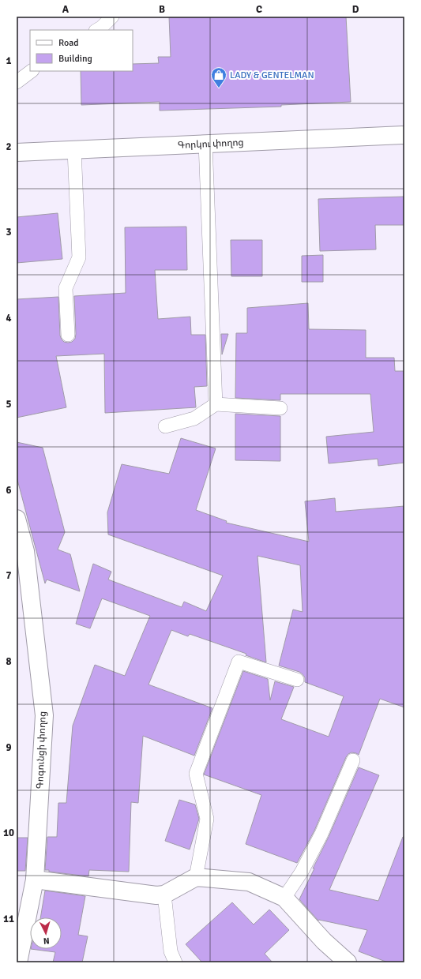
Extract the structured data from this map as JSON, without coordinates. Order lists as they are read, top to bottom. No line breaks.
{"streets":{"street":["Գորկու փողոց","Գոգունցի փողոց"]},"places":{"shop":["LADY & GENTELMAN"]},"legend":["Road","Building"],"north":"bottom","grid":{"columns":["A","B","C","D"],"rows":["1","2","3","4","5","6","7","8","9","10","11"]}}
